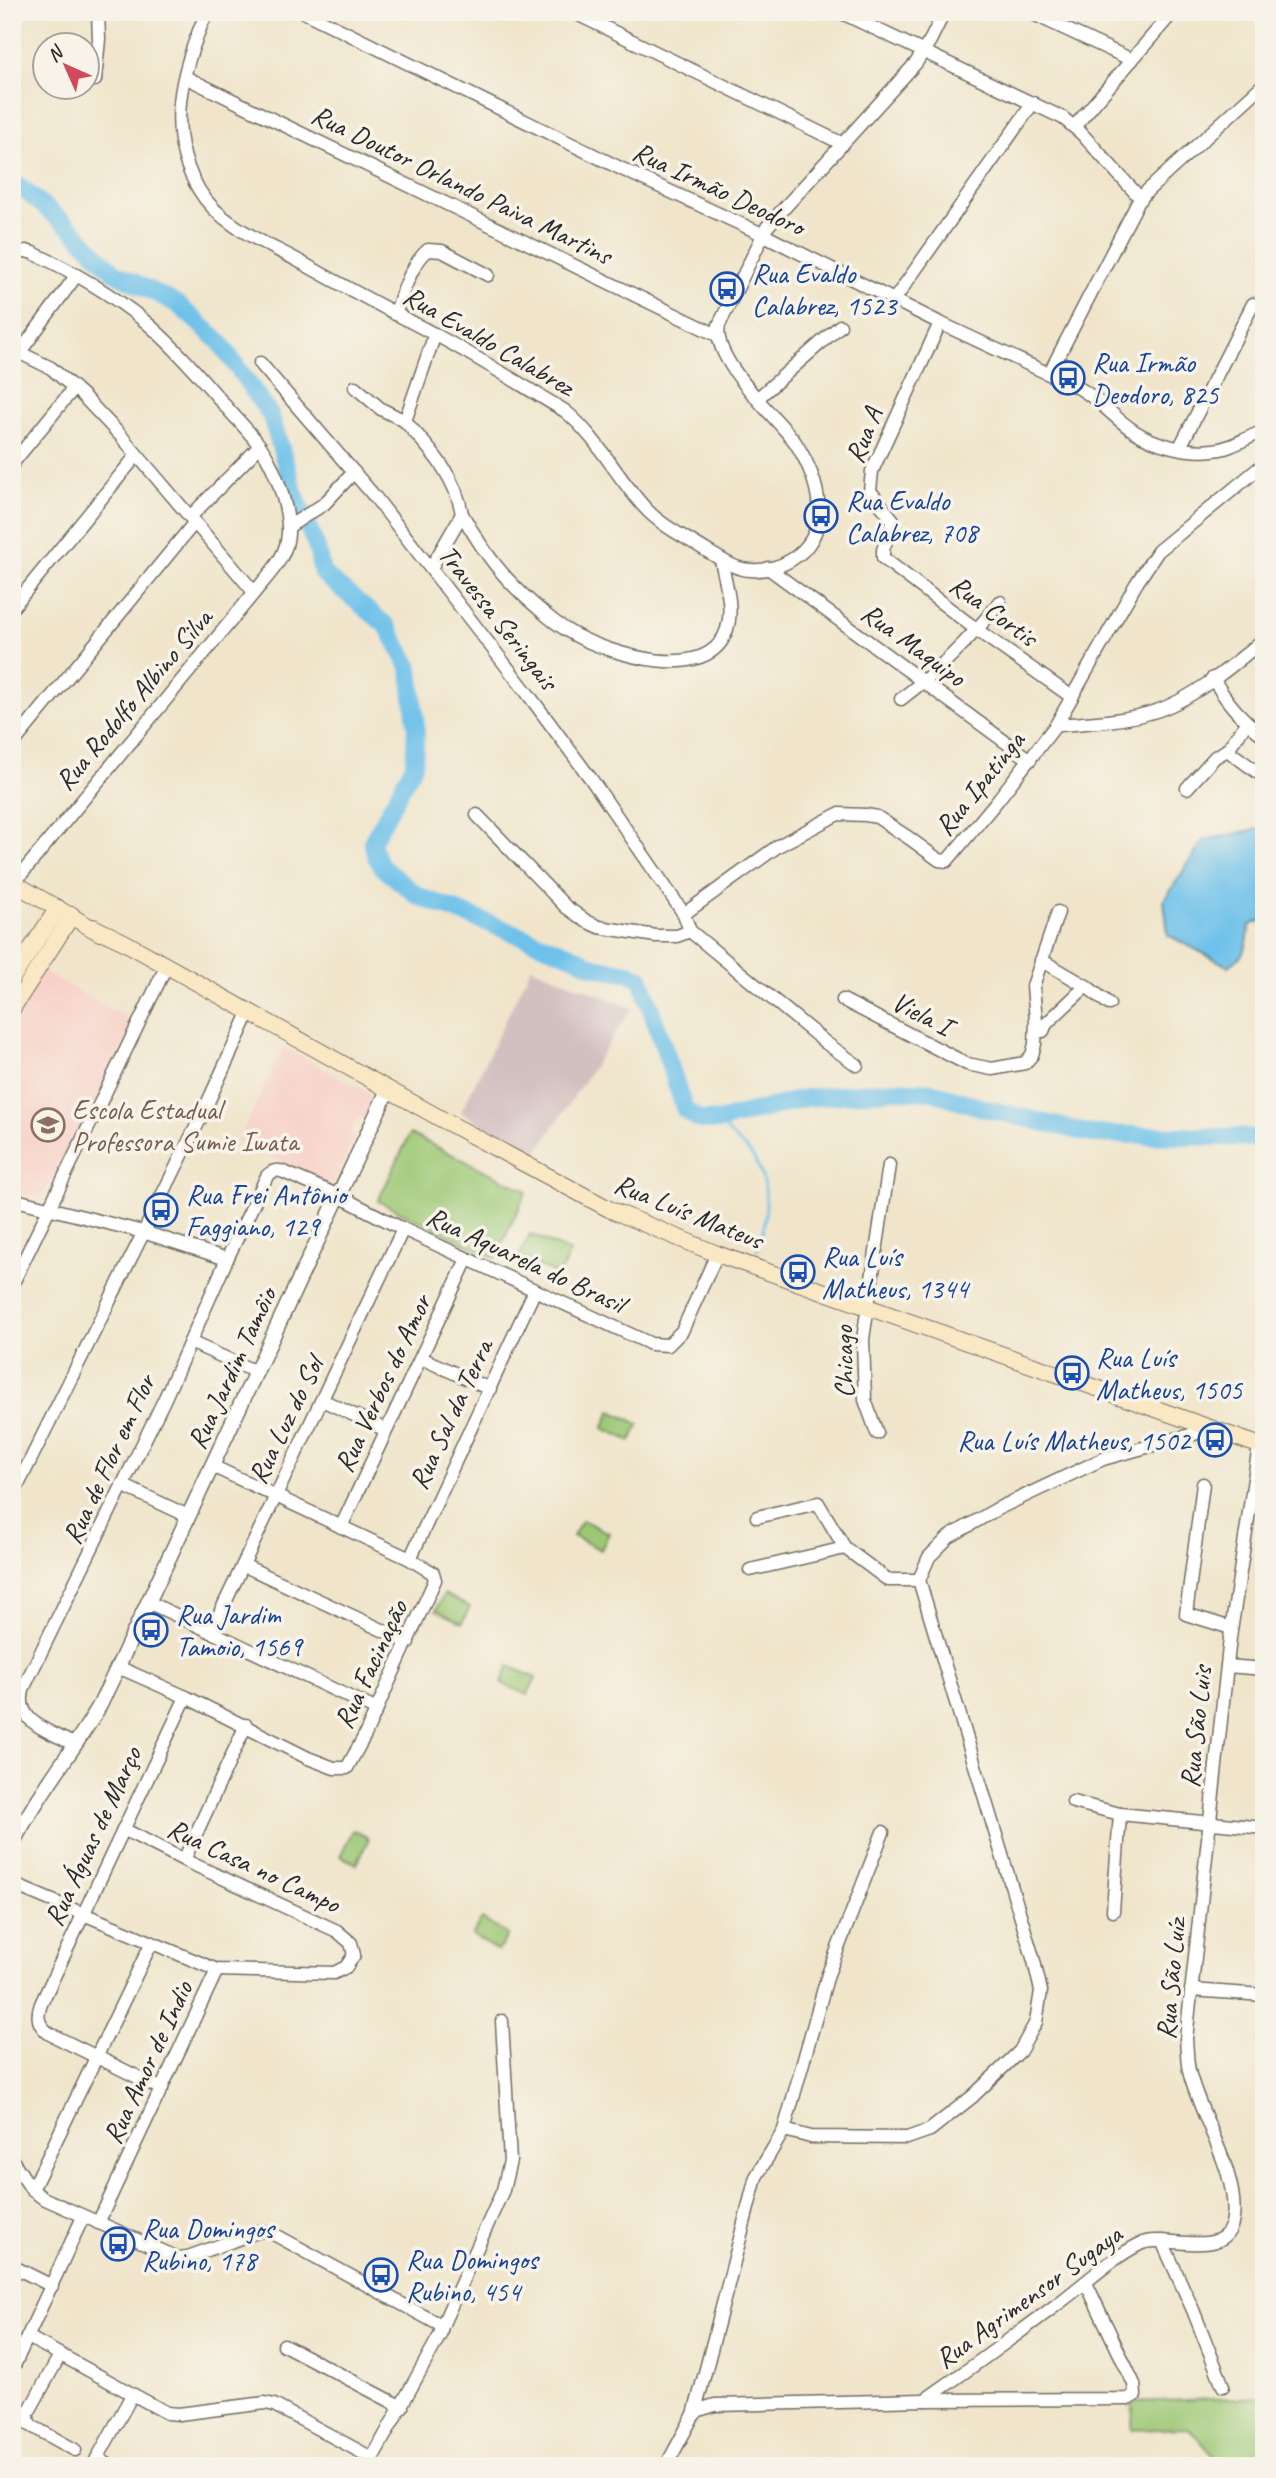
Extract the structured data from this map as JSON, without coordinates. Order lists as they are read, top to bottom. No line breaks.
{"streets":{"main road":["Rua Luís Mateus"],"street":["Rua Doutor Orlando Paiva Martins","Rua Irmão Deodoro","Rua Evaldo Calabrez","Rua A","Rua Cortis","Travessa Seringais","Rua Maquipo","Rua Rodolfo Albino Silva","Rua Ipatinga","Viela I","Rua Aquarela do Brasil","Chicago","Rua Jardim Tamôio","Rua Verbos do Amor","Rua Sal da Terra","Rua Luz do Sol","Rua de Flor em Flor","Rua Facinação","Rua São Luis","Rua Águas de Março","Rua Casa no Campo","Rua São Luíz","Rua Amor de Indio","Rua Agrimensor Sugaya"]},"crossings":[["Rua Doutor Orlando Paiva Martins","Rua Evaldo Calabrez"],["Rua Irmão Deodoro","Rua A"],["Rua Evaldo Calabrez","Rua Maquipo"],["Rua A","Rua Cortis"],["Rua Cortis","Rua Ipatinga"],["Travessa Seringais","Rua Ipatinga"],["Rua Maquipo","Rua Ipatinga"],["Rua Rodolfo Albino Silva","Rua Luís Mateus"],["Rua Luís Mateus","Rua Aquarela do Brasil"],["Rua Luís Mateus","Chicago"],["Rua Luís Mateus","Rua Jardim Tamôio"],["Rua Luís Mateus","Rua São Luis"],["Rua Aquarela do Brasil","Rua Jardim Tamôio"],["Rua Aquarela do Brasil","Rua Verbos do Amor"],["Rua Aquarela do Brasil","Rua Sal da Terra"],["Rua Aquarela do Brasil","Rua Luz do Sol"],["Rua Aquarela do Brasil","Rua de Flor em Flor"],["Rua Jardim Tamôio","Rua de Flor em Flor"],["Rua Jardim Tamôio","Rua Facinação"],["Rua Verbos do Amor","Rua Facinação"],["Rua Sal da Terra","Rua Facinação"],["Rua Luz do Sol","Rua Facinação"],["Rua Facinação","Rua Águas de Março"],["Rua São Luis","Rua São Luíz"],["Rua Águas de Março","Rua Casa no Campo"],["Rua Águas de Março","Rua Amor de Indio"],["Rua Casa no Campo","Rua Amor de Indio"],["Rua São Luíz","Rua Agrimensor Sugaya"]],"places":{"bus stop":["Rua Evaldo Calabrez, 1523","Rua Irmão Deodoro, 825","Rua Evaldo Calabrez, 708","Rua Frei Antônio Faggiano, 129","Rua Luís Matheus, 1344","Rua Luís Matheus, 1505","Rua Luís Matheus, 1502","Rua Jardim Tamoio, 1569","Rua Domingos Rubino, 178","Rua Domingos Rubino, 454"],"school or university":["Escola Estadual Professora Sumie Iwata"]},"north":"top left"}
